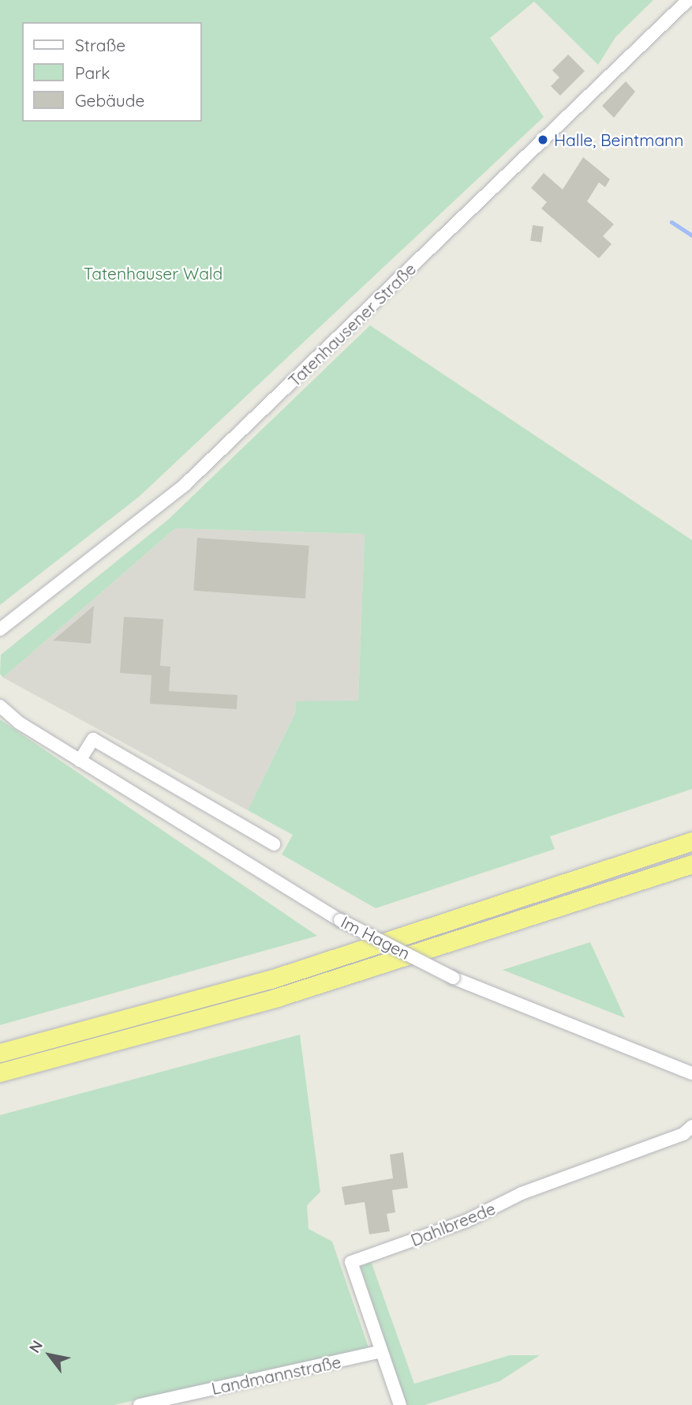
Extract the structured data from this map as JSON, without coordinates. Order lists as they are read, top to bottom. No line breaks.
{"streets":{"street":["Tatenhausener Straße","Im Hagen","Dahlbreede","Landmannstraße"]},"crossings":[["Dahlbreede","Landmannstraße"]],"parks":["Tatenhauser Wald"],"places":["Halle, Beintmann"],"legend":["Straße","Park","Gebäude"],"north":"top left"}
